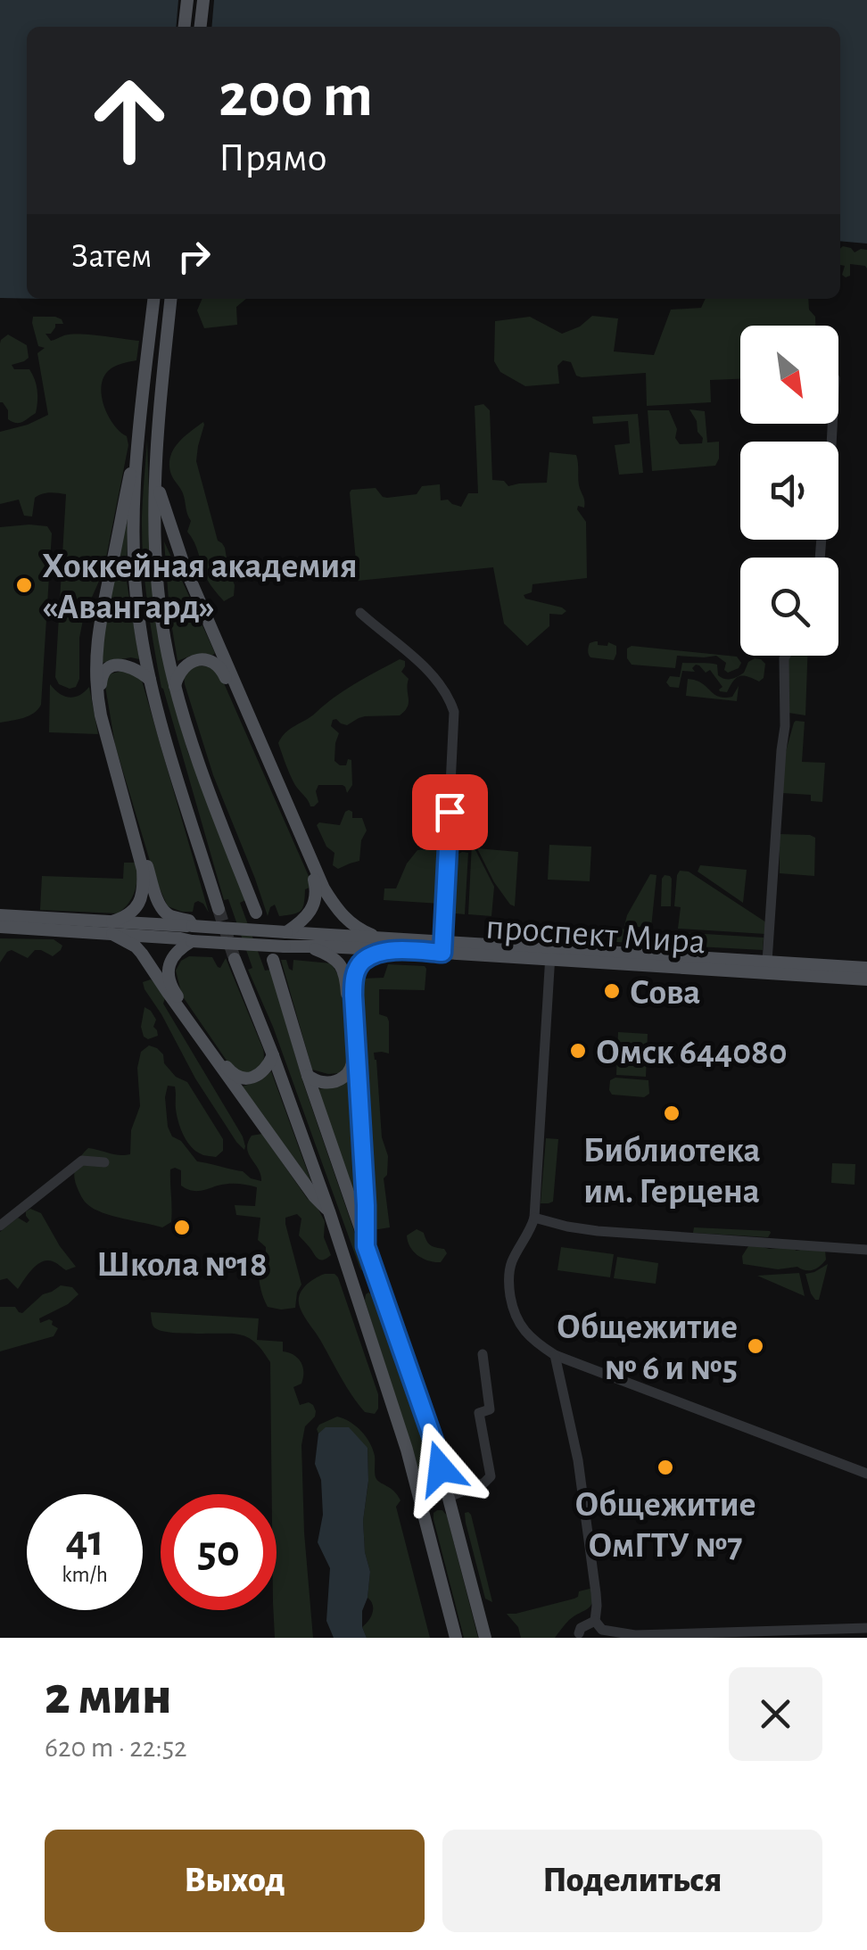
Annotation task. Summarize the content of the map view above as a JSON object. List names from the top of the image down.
{
  "streets": {
    "main road": ["проспект Мира"]
  },
  "places": [
    "Хоккейная академия «Авангард»",
    "Сова",
    "Омск 644080",
    "Библиотека им. Герцена",
    "Школа №18",
    "Общежитие № 6 и №5",
    "Общежитие ОмГТУ №7"
  ],
  "north": "bottom right",
  "page": {
    "turn": ["200 m", "Прямо"],
    "then": "Затем",
    "speed": "41 km/h",
    "limit": "50",
    "heading": ["2 мин", "620 m · 22:52"],
    "buttons": ["Выход", "Поделиться"]
  }
}
